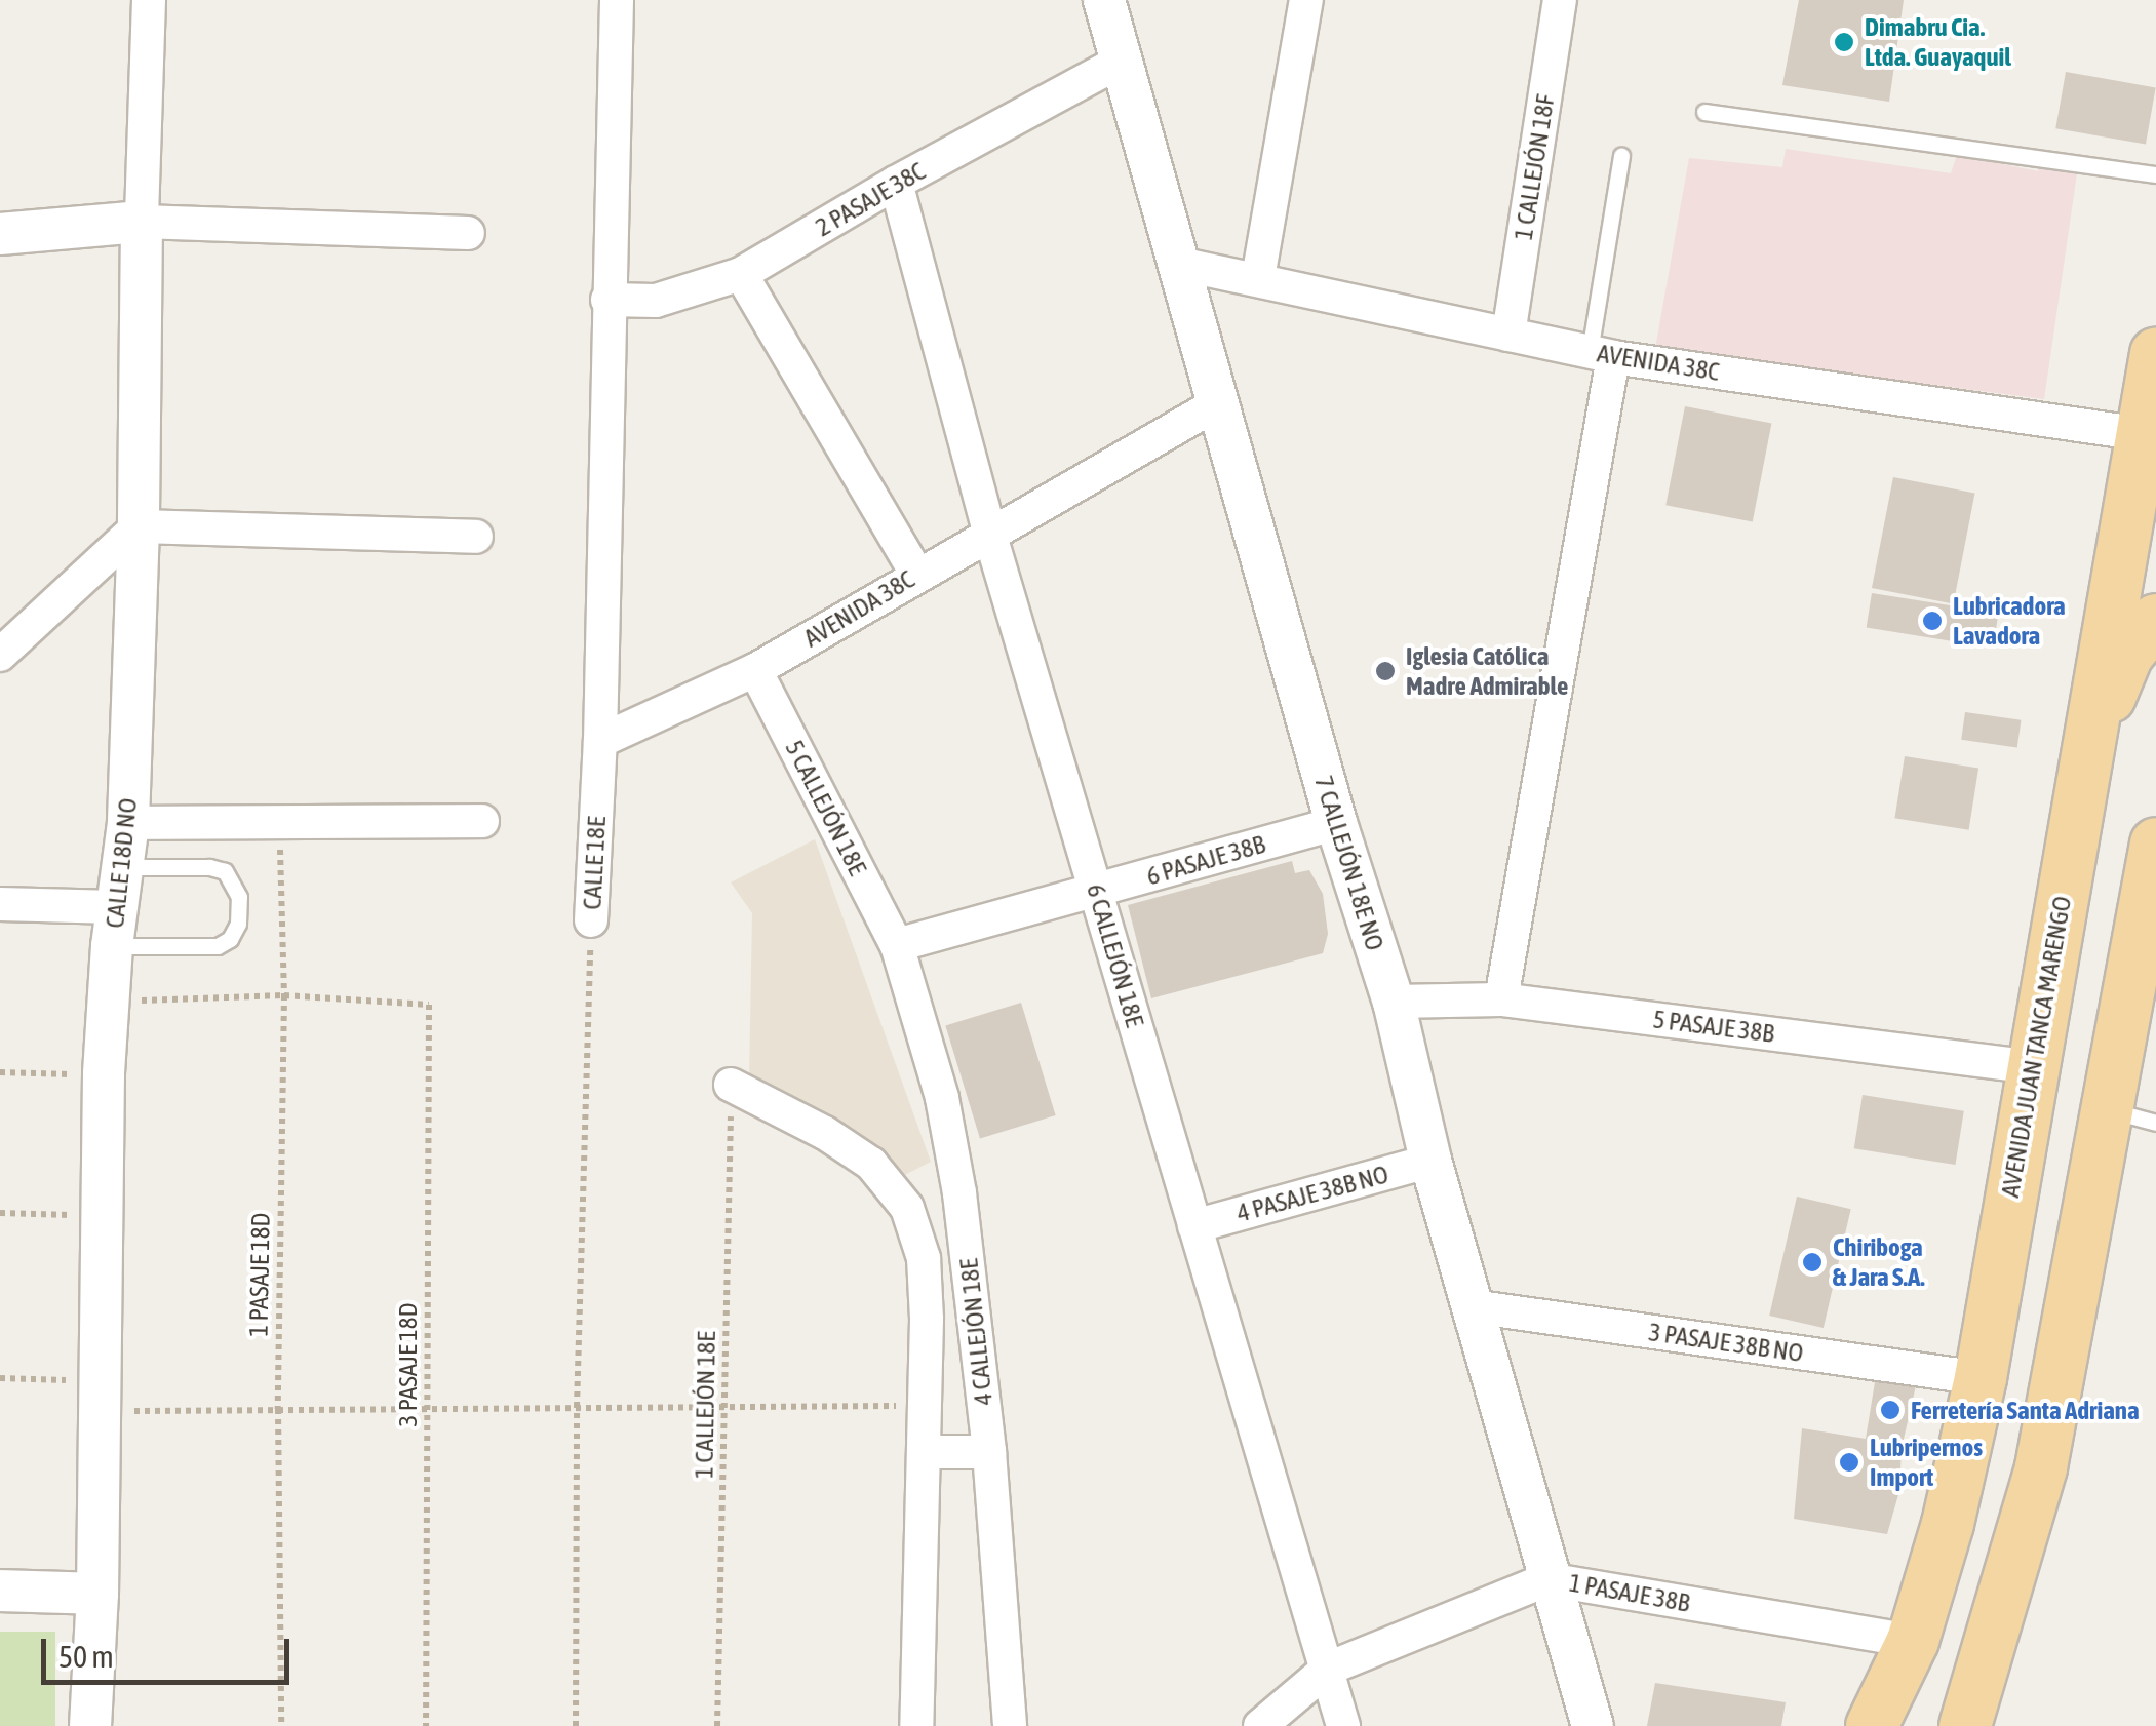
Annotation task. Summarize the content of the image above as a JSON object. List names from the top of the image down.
{
  "streets": {
    "main road": ["AVENIDA JUAN TANCA MARENGO"],
    "street": [
      "1 CALLEJÓN 18F",
      "2 PASAJE 38C",
      "AVENIDA 38C",
      "5 CALLEJÓN 18E",
      "6 PASAJE 38B",
      "CALLE 18D NO",
      "CALLE 18E",
      "7 CALLEJÓN 18E NO",
      "6 CALLEJÓN 18E",
      "5 PASAJE 38B",
      "4 PASAJE 38B NO",
      "4 CALLEJÓN 18E",
      "3 PASAJE 38B NO",
      "1 PASAJE 38B"
    ],
    "path": ["1 PASAJE 18D", "3 PASAJE 18D", "1 CALLEJÓN 18E"]
  },
  "crossings": [
    ["1 CALLEJÓN 18F", "AVENIDA 38C"],
    ["2 PASAJE 38C", "CALLE 18E"],
    ["2 PASAJE 38C", "7 CALLEJÓN 18E NO"],
    ["2 PASAJE 38C", "6 CALLEJÓN 18E"],
    ["AVENIDA 38C", "5 CALLEJÓN 18E"],
    ["AVENIDA 38C", "CALLE 18E"],
    ["AVENIDA 38C", "7 CALLEJÓN 18E NO"],
    ["AVENIDA 38C", "6 CALLEJÓN 18E"],
    ["AVENIDA 38C", "AVENIDA JUAN TANCA MARENGO"],
    ["5 CALLEJÓN 18E", "6 PASAJE 38B"],
    ["5 CALLEJÓN 18E", "4 CALLEJÓN 18E"],
    ["6 PASAJE 38B", "7 CALLEJÓN 18E NO"],
    ["6 PASAJE 38B", "6 CALLEJÓN 18E"],
    ["6 PASAJE 38B", "4 CALLEJÓN 18E"],
    ["7 CALLEJÓN 18E NO", "5 PASAJE 38B"],
    ["7 CALLEJÓN 18E NO", "4 PASAJE 38B NO"],
    ["7 CALLEJÓN 18E NO", "3 PASAJE 38B NO"],
    ["7 CALLEJÓN 18E NO", "1 PASAJE 38B"],
    ["6 CALLEJÓN 18E", "4 PASAJE 38B NO"],
    ["6 CALLEJÓN 18E", "1 PASAJE 38B"],
    ["5 PASAJE 38B", "AVENIDA JUAN TANCA MARENGO"],
    ["AVENIDA JUAN TANCA MARENGO", "3 PASAJE 38B NO"],
    ["AVENIDA JUAN TANCA MARENGO", "1 PASAJE 38B"],
    ["1 PASAJE 18D", "3 PASAJE 18D"]
  ],
  "places": [
    "Dimabru Cia. Ltda. Guayaquil",
    "Lubricadora Lavadora",
    "Iglesia Católica Madre Admirable",
    "Chiriboga & Jara S.A.",
    "Ferretería Santa Adriana",
    "Lubripernos Import"
  ],
  "scale_bar": "50 m"
}
